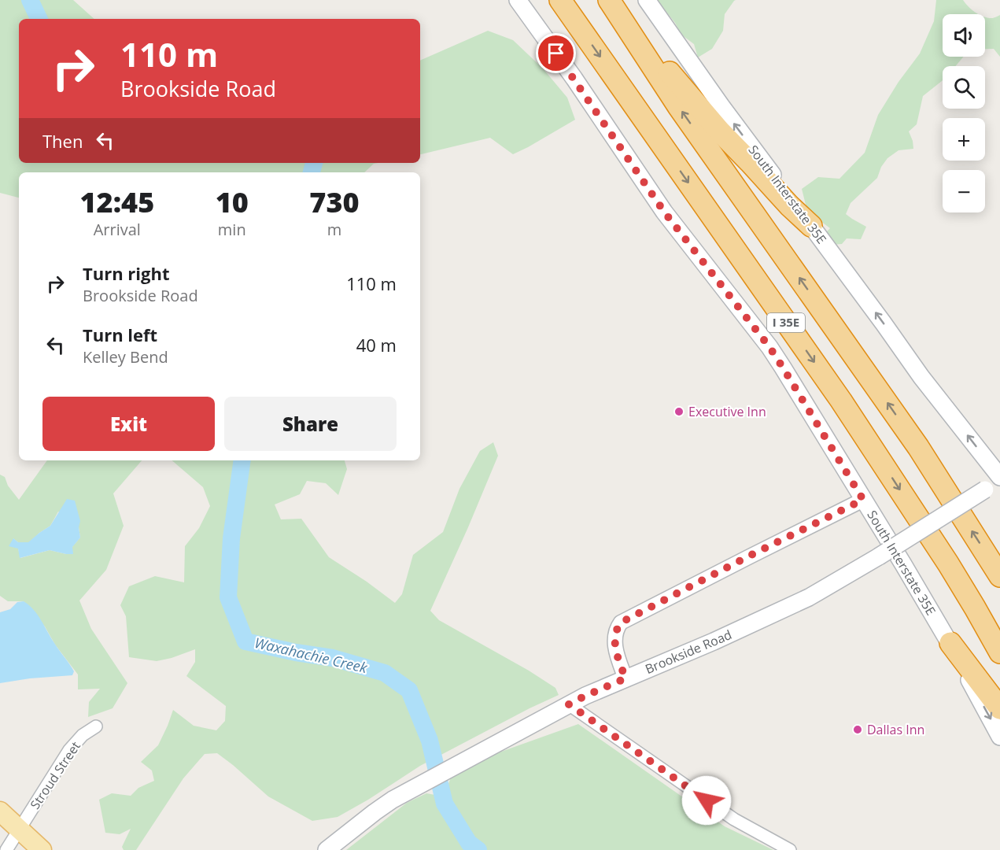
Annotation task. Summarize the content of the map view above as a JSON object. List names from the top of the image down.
{
  "streets": {
    "highway": ["I 35E"],
    "main road": ["South Interstate 35E", "Brookside Road"],
    "street": ["Stroud Street"]
  },
  "crossings": [
    ["South Interstate 35E", "Brookside Road"]
  ],
  "water": ["Waxahachie Creek"],
  "places": ["Executive Inn", "Dallas Inn"],
  "page": {
    "map_buttons": ["+", "−"],
    "turn": ["110 m", "Brookside Road"],
    "then": "Then",
    "eta": [
      "12:45",
      "Arrival",
      "10",
      "min",
      "730",
      "m"
    ],
    "list": [
      {
        "name": "Turn right",
        "note": "Brookside Road",
        "value": "110 m"
      },
      {
        "name": "Turn left",
        "note": "Kelley Bend",
        "value": "40 m"
      }
    ],
    "buttons": ["Exit", "Share"]
  }
}
